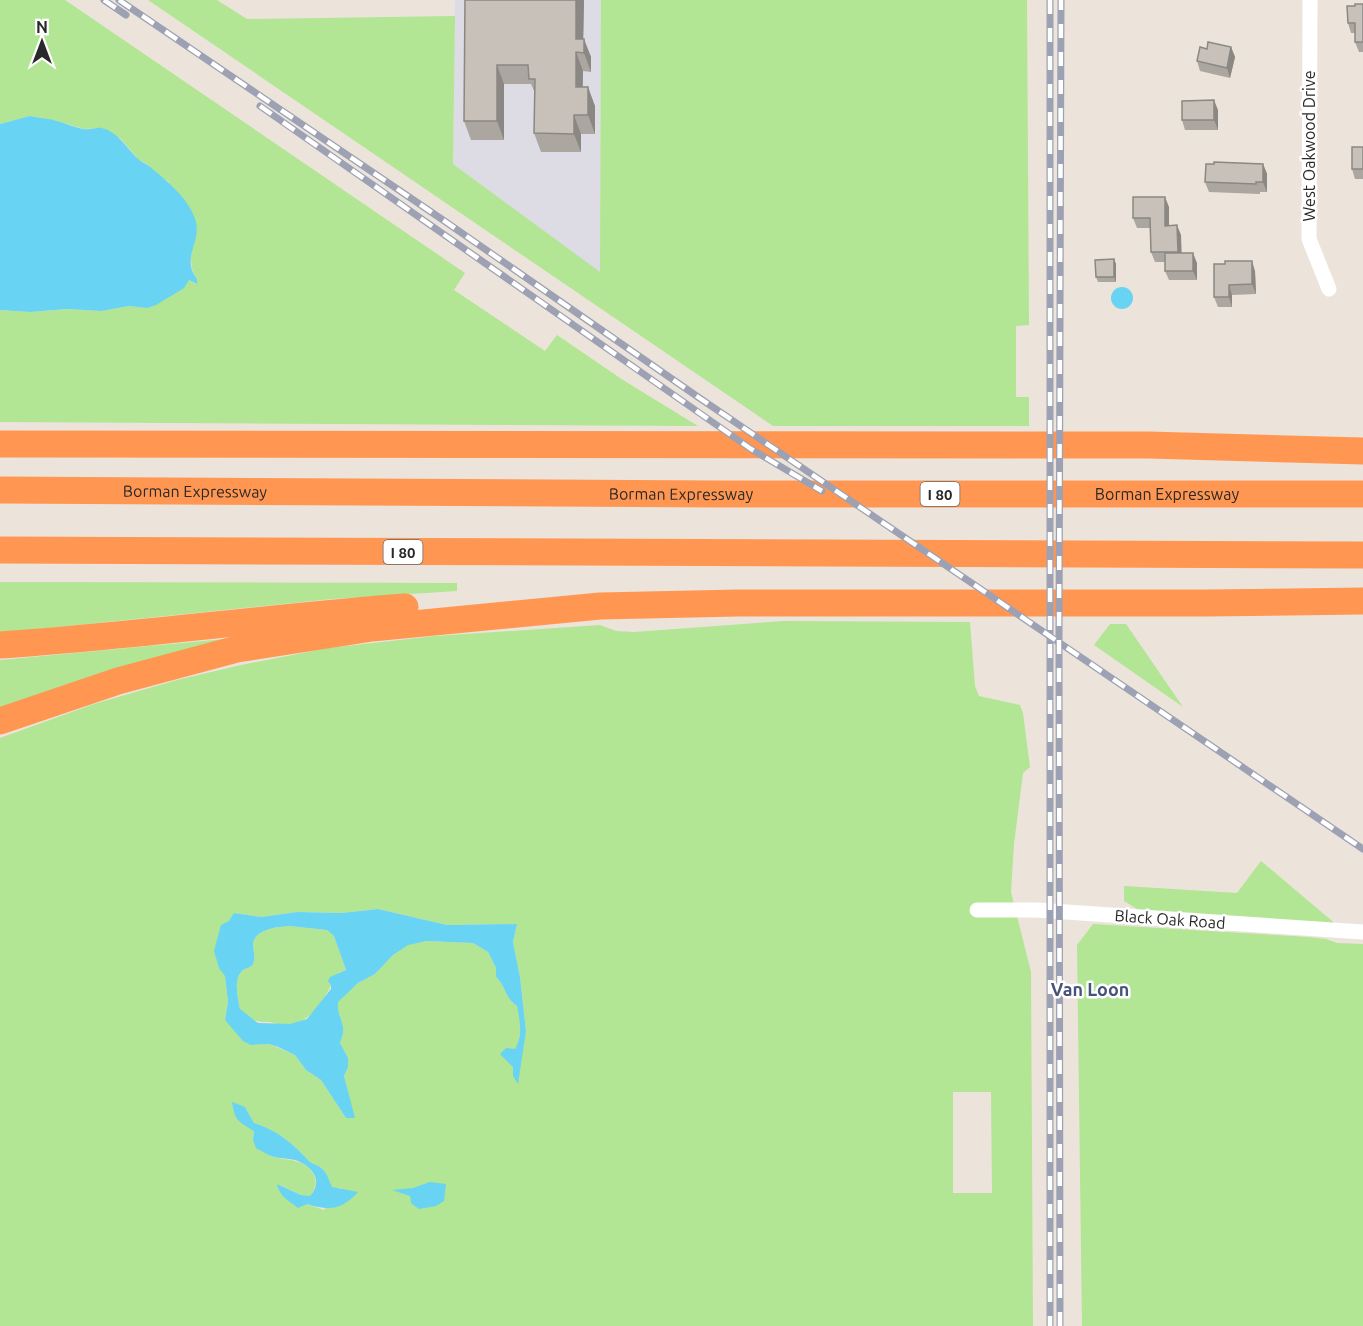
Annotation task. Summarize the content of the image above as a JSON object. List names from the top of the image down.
{
  "streets": {
    "highway": ["Borman Expressway", "I 80"],
    "street": ["West Oakwood Drive", "Black Oak Road"]
  },
  "districts": ["Van Loon"],
  "north": "top"
}
